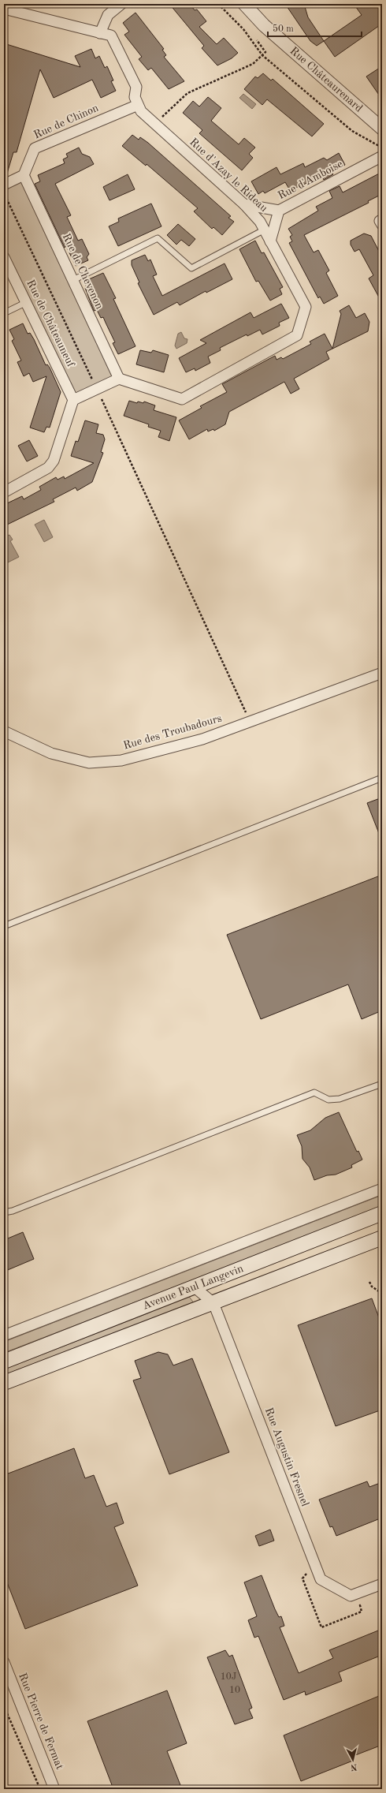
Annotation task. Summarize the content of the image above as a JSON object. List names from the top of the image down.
{
  "streets": {
    "main road": ["Avenue Paul Langevin"],
    "street": [
      "Rue Châteaurenard",
      "Rue de Chinon",
      "Rue d'Azay le Rideau",
      "Rue d'Amboise",
      "Rue de Chevenon",
      "Rue de Châteauneuf",
      "Rue des Troubadours",
      "Rue Augustin Fresnel",
      "Rue Pierre de Fermat"
    ]
  },
  "crossings": [
    ["Rue de Chinon", "Rue d'Azay le Rideau"],
    ["Rue de Chinon", "Rue de Chevenon"],
    ["Rue d'Azay le Rideau", "Rue d'Amboise"],
    ["Rue d'Azay le Rideau", "Rue de Chevenon"],
    ["Avenue Paul Langevin", "Rue Augustin Fresnel"]
  ],
  "house_numbers": ["10J", "10"],
  "scale_bar": "50 m",
  "north": "bottom"
}
